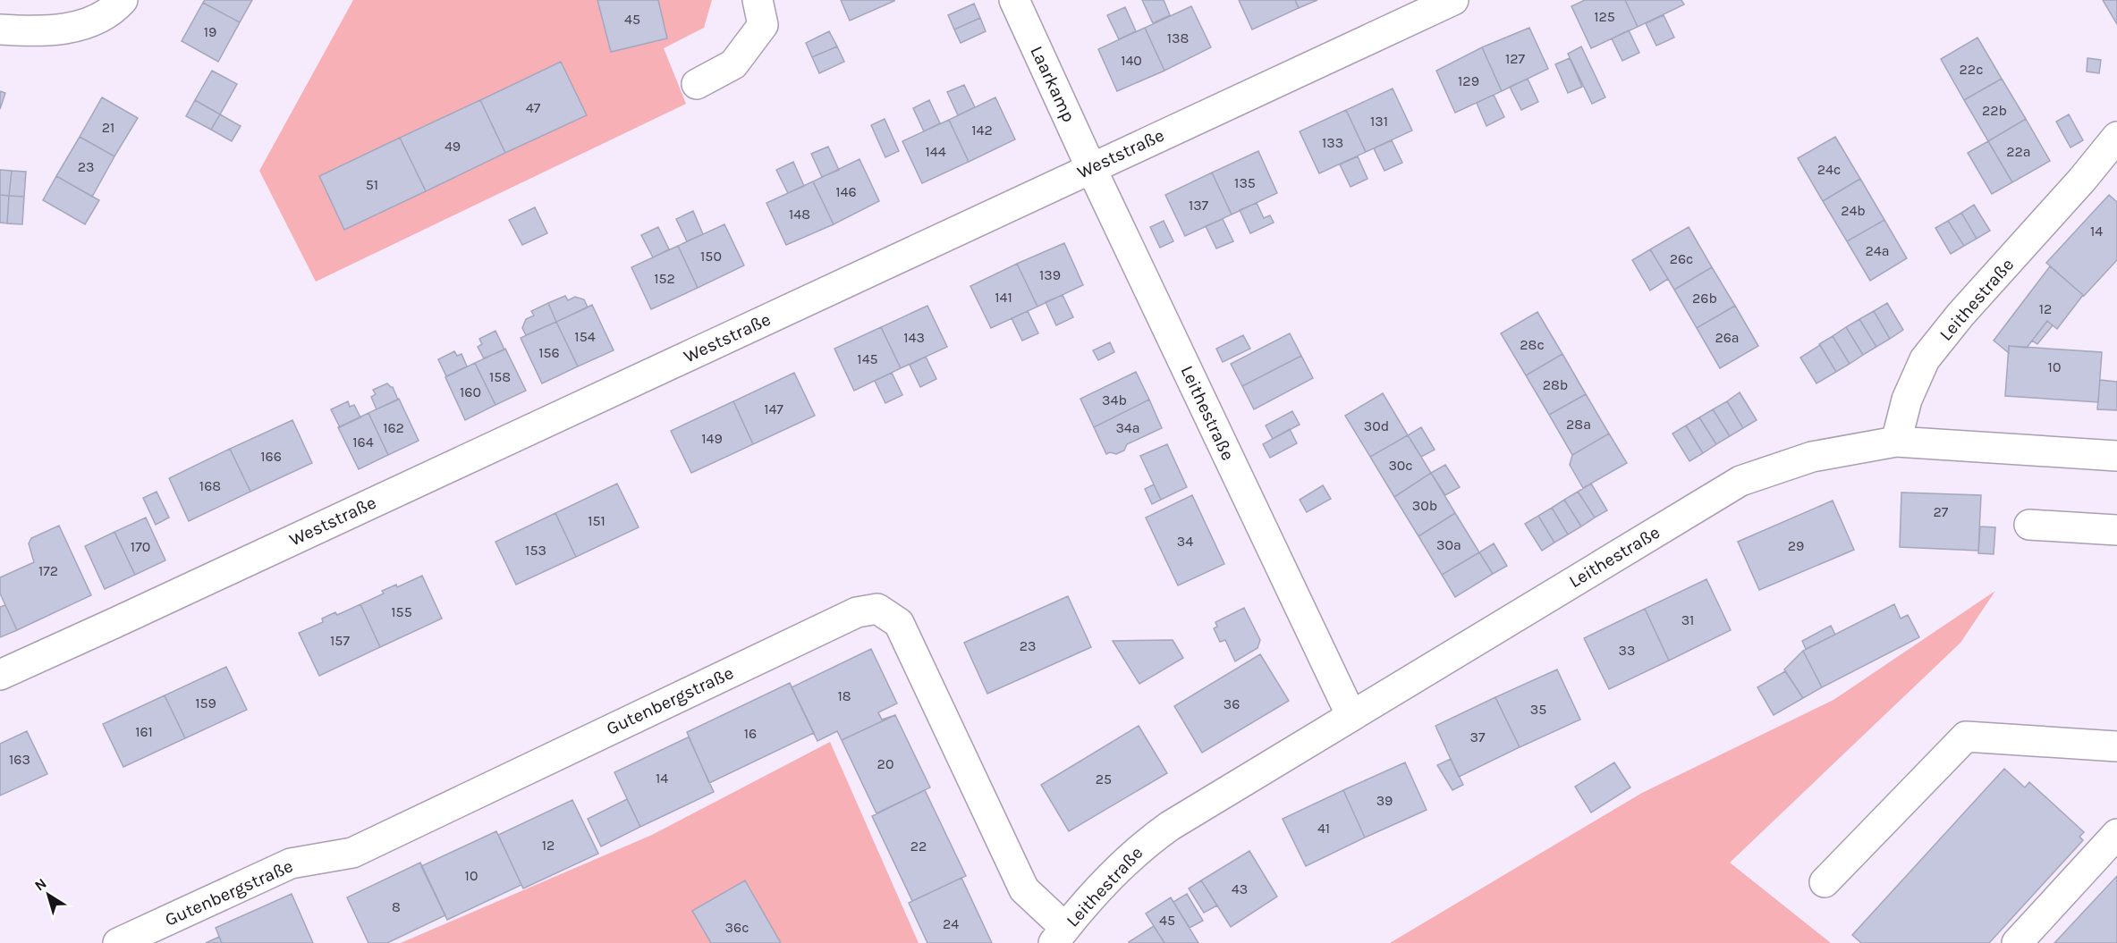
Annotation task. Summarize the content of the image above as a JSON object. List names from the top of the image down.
{
  "streets": {
    "street": [
      "Laarkamp",
      "Weststraße",
      "Leithestraße",
      "Gutenbergstraße"
    ]
  },
  "crossings": [
    ["Laarkamp", "Weststraße"],
    ["Laarkamp", "Leithestraße"],
    ["Weststraße", "Leithestraße"],
    ["Leithestraße", "Gutenbergstraße"]
  ],
  "house_numbers": [
    "125",
    "45",
    "19",
    "138",
    "127",
    "140",
    "22c",
    "129",
    "47",
    "22b",
    "131",
    "21",
    "142",
    "133",
    "49",
    "144",
    "22a",
    "23",
    "24c",
    "135",
    "51",
    "146",
    "137",
    "24b",
    "148",
    "14",
    "24a",
    "150",
    "26c",
    "139",
    "152",
    "141",
    "26b",
    "12",
    "154",
    "143",
    "26a",
    "28c",
    "156",
    "145",
    "10",
    "158",
    "28b",
    "160",
    "34b",
    "147",
    "28a",
    "30d",
    "162",
    "34a",
    "149",
    "164",
    "166",
    "30c",
    "168",
    "30b",
    "27",
    "151",
    "34",
    "30a",
    "29",
    "170",
    "153",
    "172",
    "155",
    "31",
    "157",
    "23",
    "33",
    "18",
    "159",
    "36",
    "35",
    "161",
    "16",
    "37",
    "163",
    "20",
    "14",
    "25",
    "39",
    "41",
    "12",
    "22",
    "10",
    "43",
    "8",
    "45",
    "24",
    "36c"
  ],
  "north": "top left"
}
